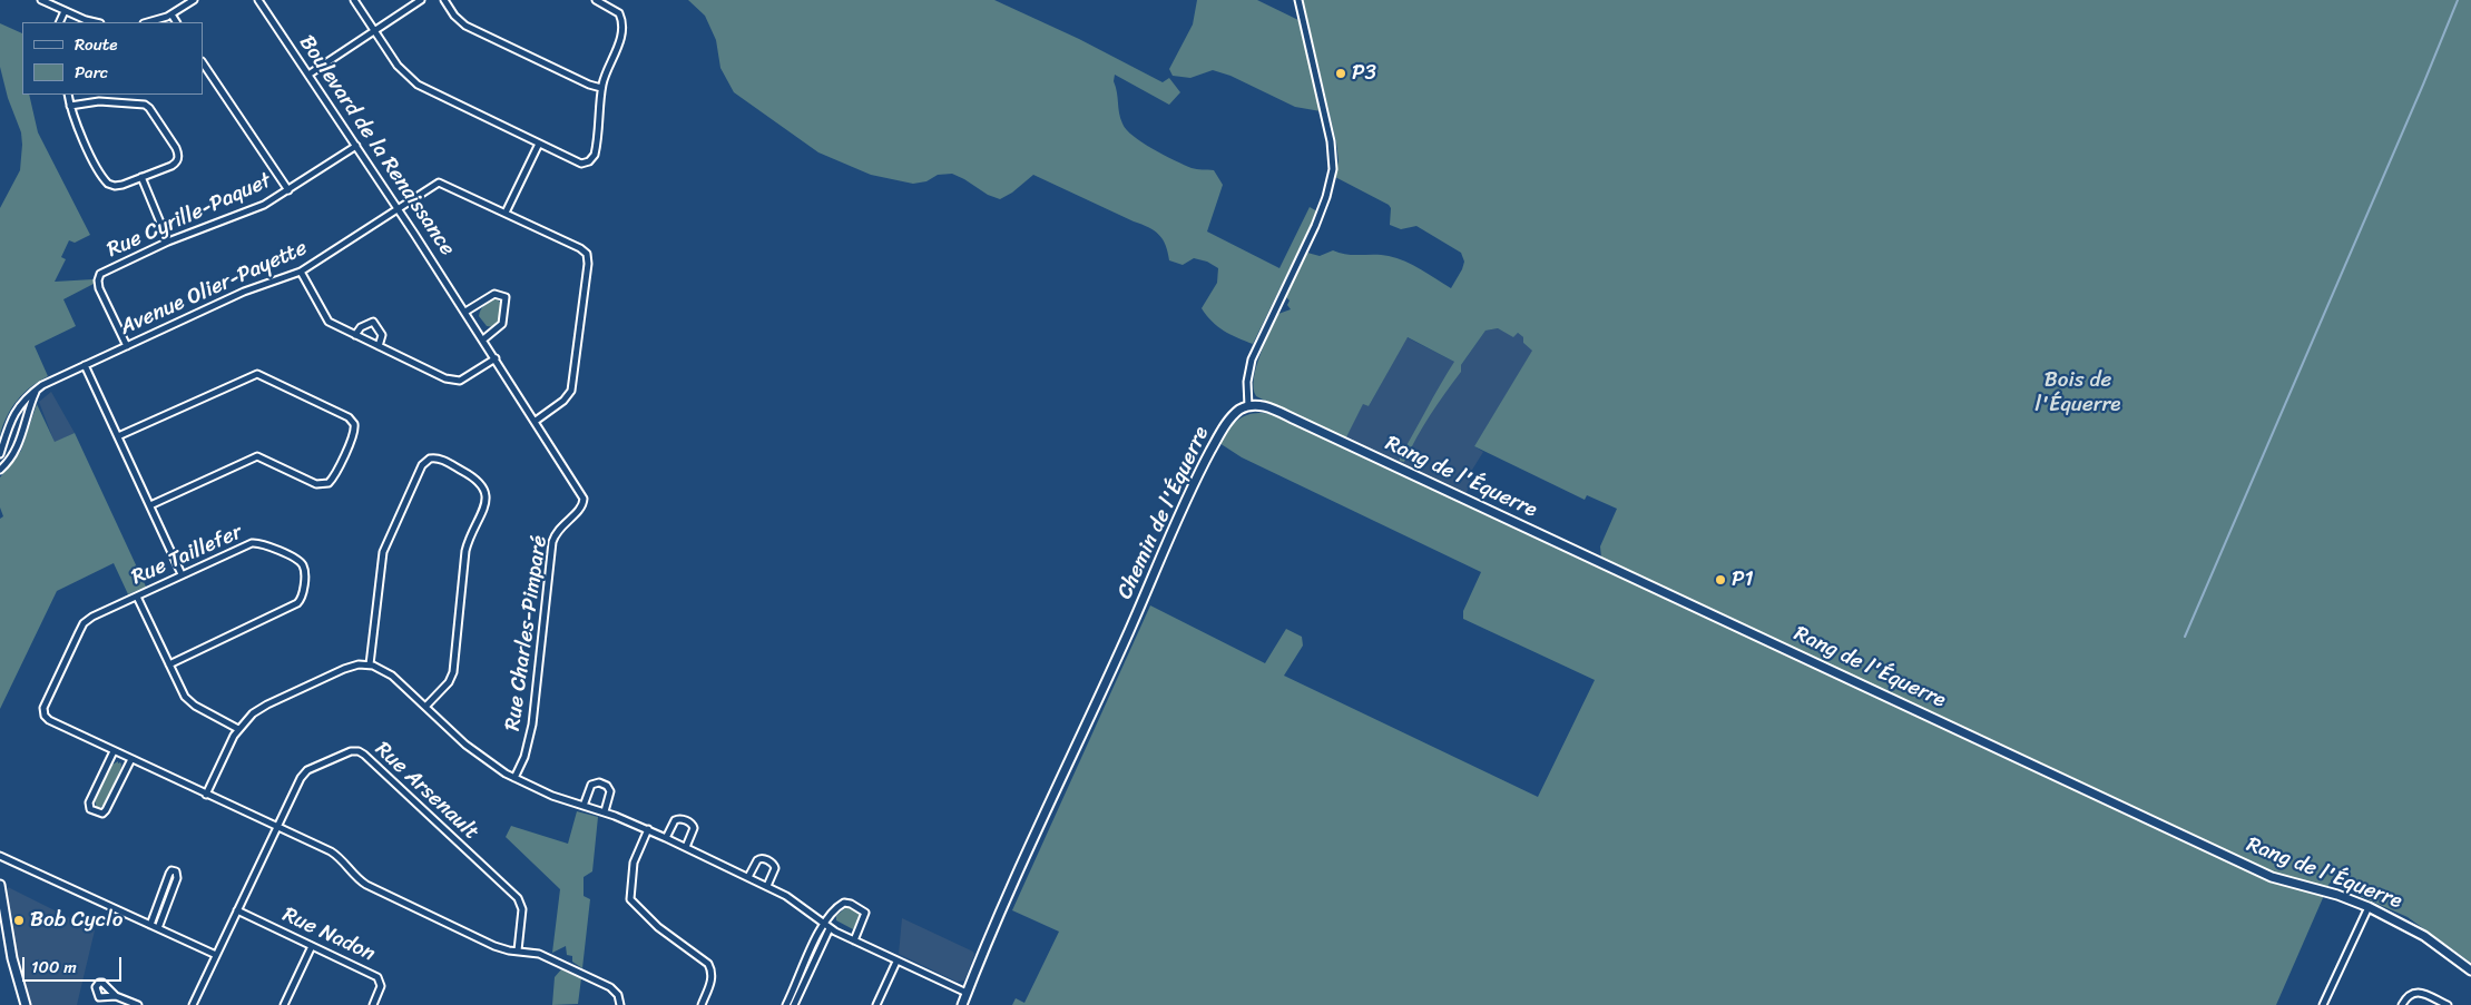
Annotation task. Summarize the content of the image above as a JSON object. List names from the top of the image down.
{
  "streets": {
    "street": [
      "Boulevard de la Renaissance",
      "Rue Cyrille-Paquet",
      "Avenue Olier-Payette",
      "Rang de l'Équerre",
      "Chemin de l'Équerre",
      "Rue Taillefer",
      "Rue Charles-Pimparé",
      "Rue Arsenault",
      "Rue Nadon"
    ]
  },
  "crossings": [
    ["Boulevard de la Renaissance", "Rue Cyrille-Paquet"],
    ["Boulevard de la Renaissance", "Avenue Olier-Payette"],
    ["Boulevard de la Renaissance", "Rue Charles-Pimparé"],
    ["Rue Cyrille-Paquet", "Avenue Olier-Payette"],
    ["Rang de l'Équerre", "Chemin de l'Équerre"],
    ["Rue Taillefer", "Rue Arsenault"],
    ["Rue Arsenault", "Rue Nadon"]
  ],
  "parks": ["Bois de l'Équerre"],
  "places": ["P3", "P1", "Bob Cyclo"],
  "legend": ["Route", "Parc"],
  "scale_bar": "100 m"
}
